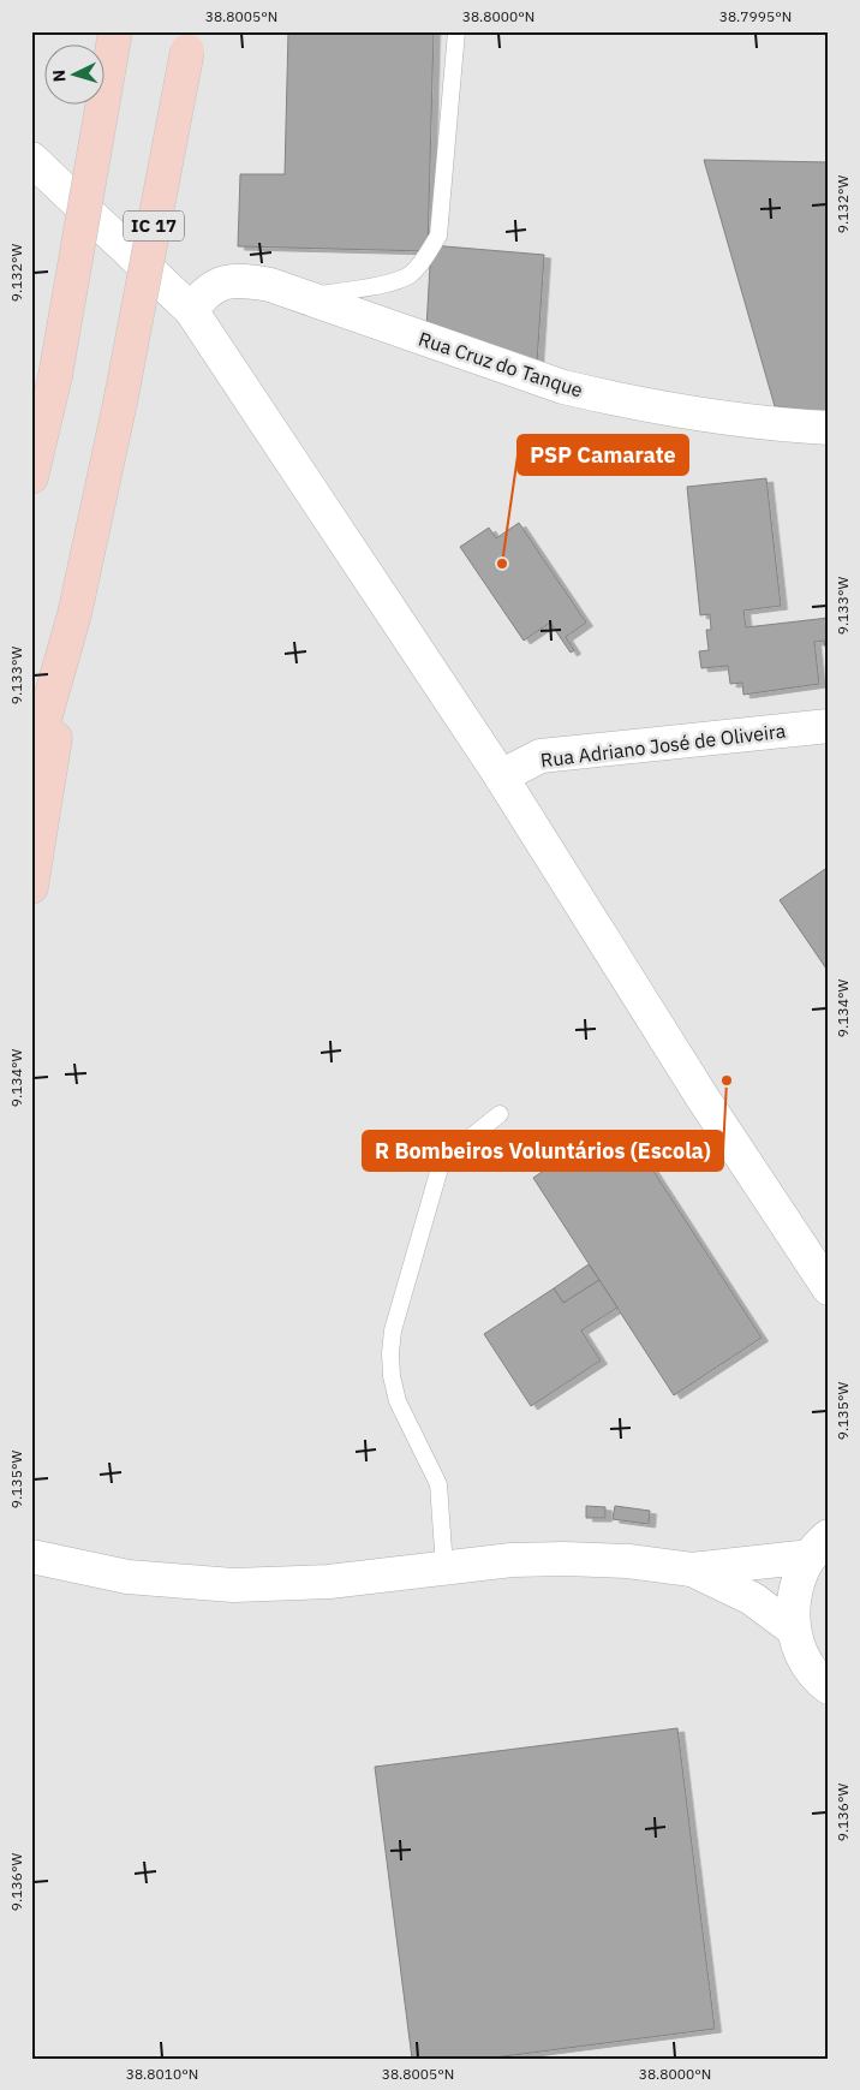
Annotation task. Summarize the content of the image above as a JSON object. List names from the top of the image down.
{
  "streets": {
    "highway": ["IC 17"],
    "street": ["Rua Cruz do Tanque", "Rua Adriano José de Oliveira"]
  },
  "places": ["PSP Camarate", "R Bombeiros Voluntários (Escola)"],
  "north": "left",
  "coordinates": [
    "38.8005°N",
    "38.8000°N",
    "38.7995°N",
    "9.132°W",
    "9.133°W",
    "9.134°W",
    "9.135°W",
    "9.136°W",
    "38.8010°N"
  ]
}
